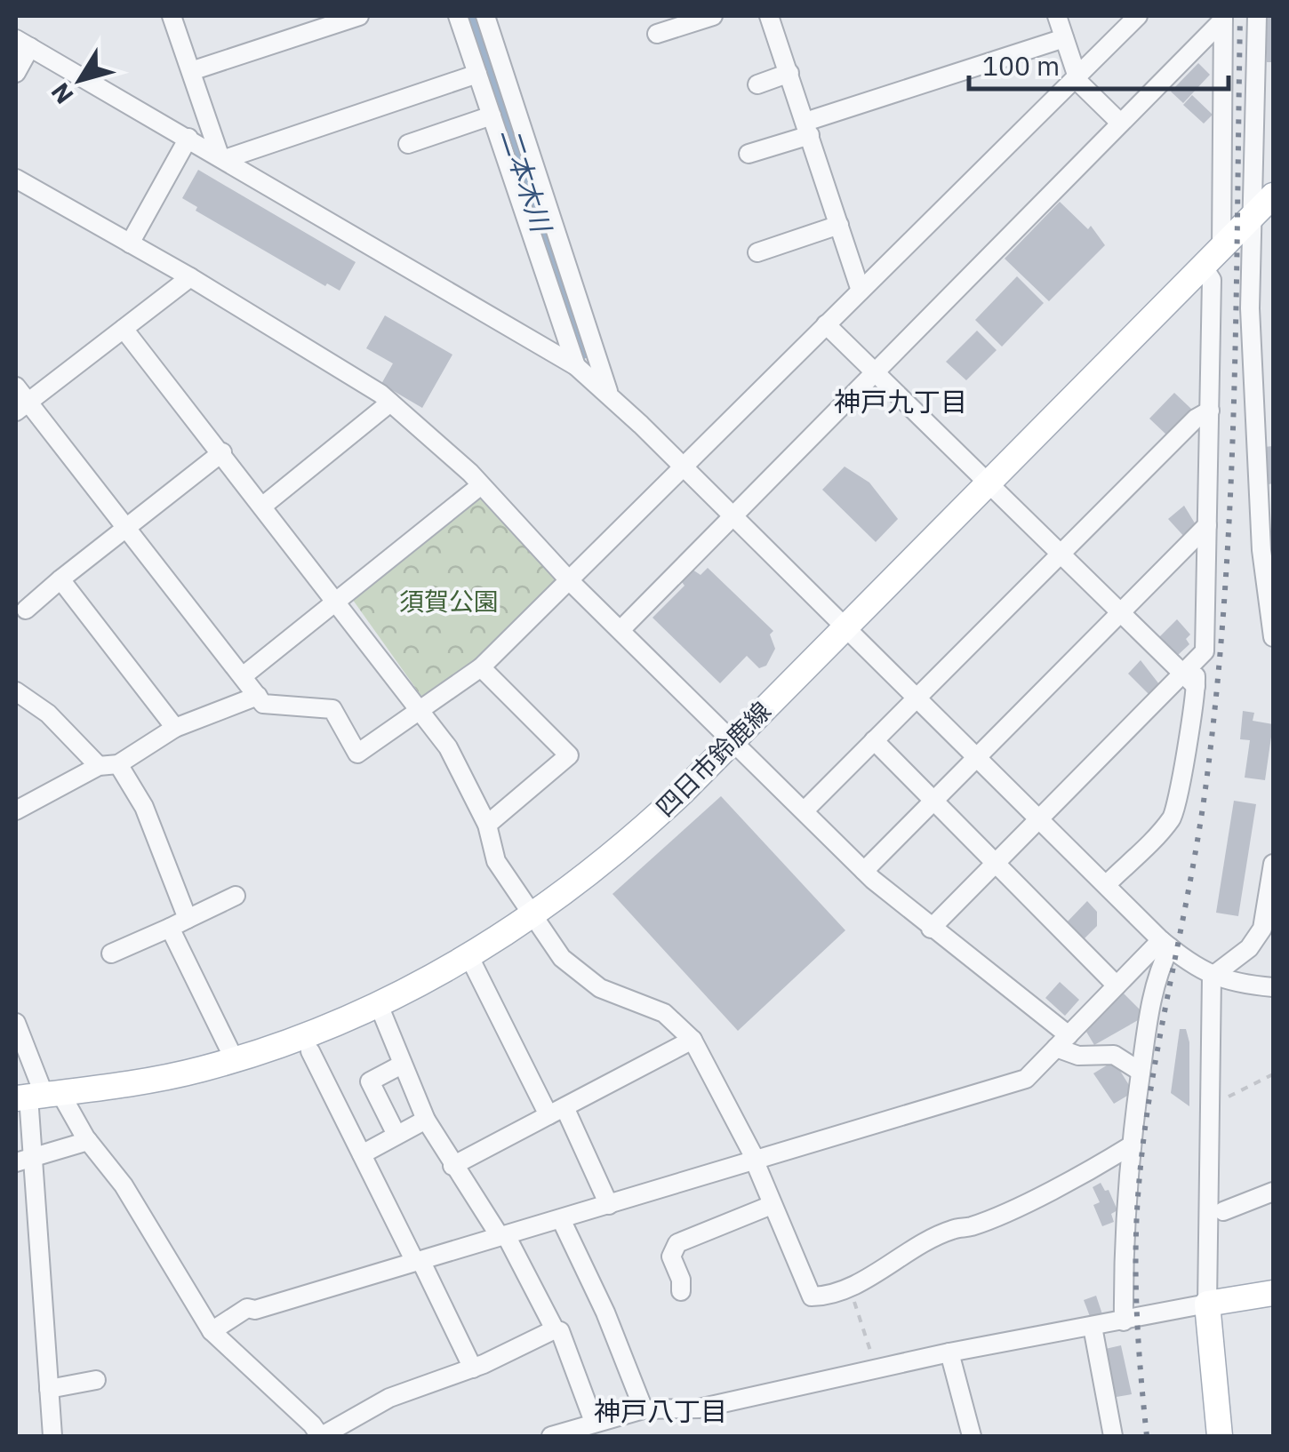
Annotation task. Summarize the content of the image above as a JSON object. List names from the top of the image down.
{
  "streets": {
    "main road": ["四日市鈴鹿線"]
  },
  "districts": ["神戸九丁目", "神戸八丁目"],
  "water": ["二本木川"],
  "parks": ["須賀公園"],
  "scale_bar": "100 m",
  "north": "bottom left"
}
